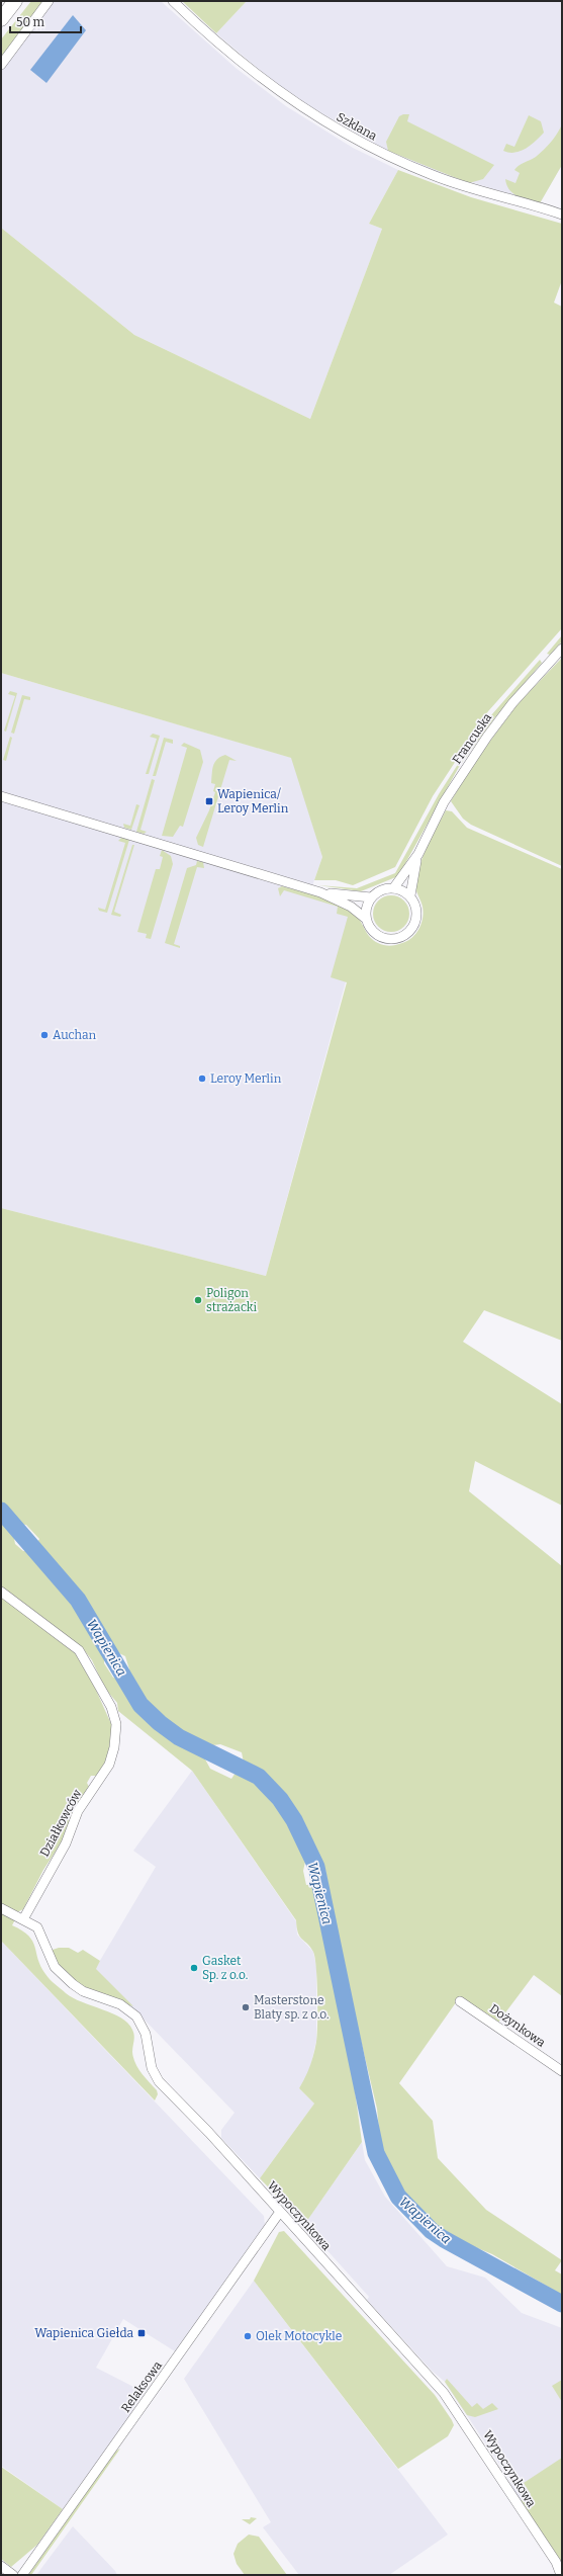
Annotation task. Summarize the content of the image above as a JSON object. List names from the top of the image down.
{
  "streets": {
    "street": [
      "Szklana",
      "Francuska",
      "Działkowców",
      "Dożynkowa",
      "Wypoczynkowa",
      "Relaksowa"
    ]
  },
  "crossings": [
    ["Działkowców", "Wypoczynkowa"],
    ["Wypoczynkowa", "Relaksowa"]
  ],
  "water": ["Wapienica"],
  "places": {
    "transit": ["Wapienica/ Leroy Merlin", "Wapienica Giełda"],
    "other": [
      "Auchan",
      "Leroy Merlin",
      "Poligon strażacki",
      "Gasket Sp. z o.o.",
      "Masterstone Blaty sp. z o.o.",
      "Olek Motocykle"
    ]
  },
  "scale_bar": "50 m"
}
